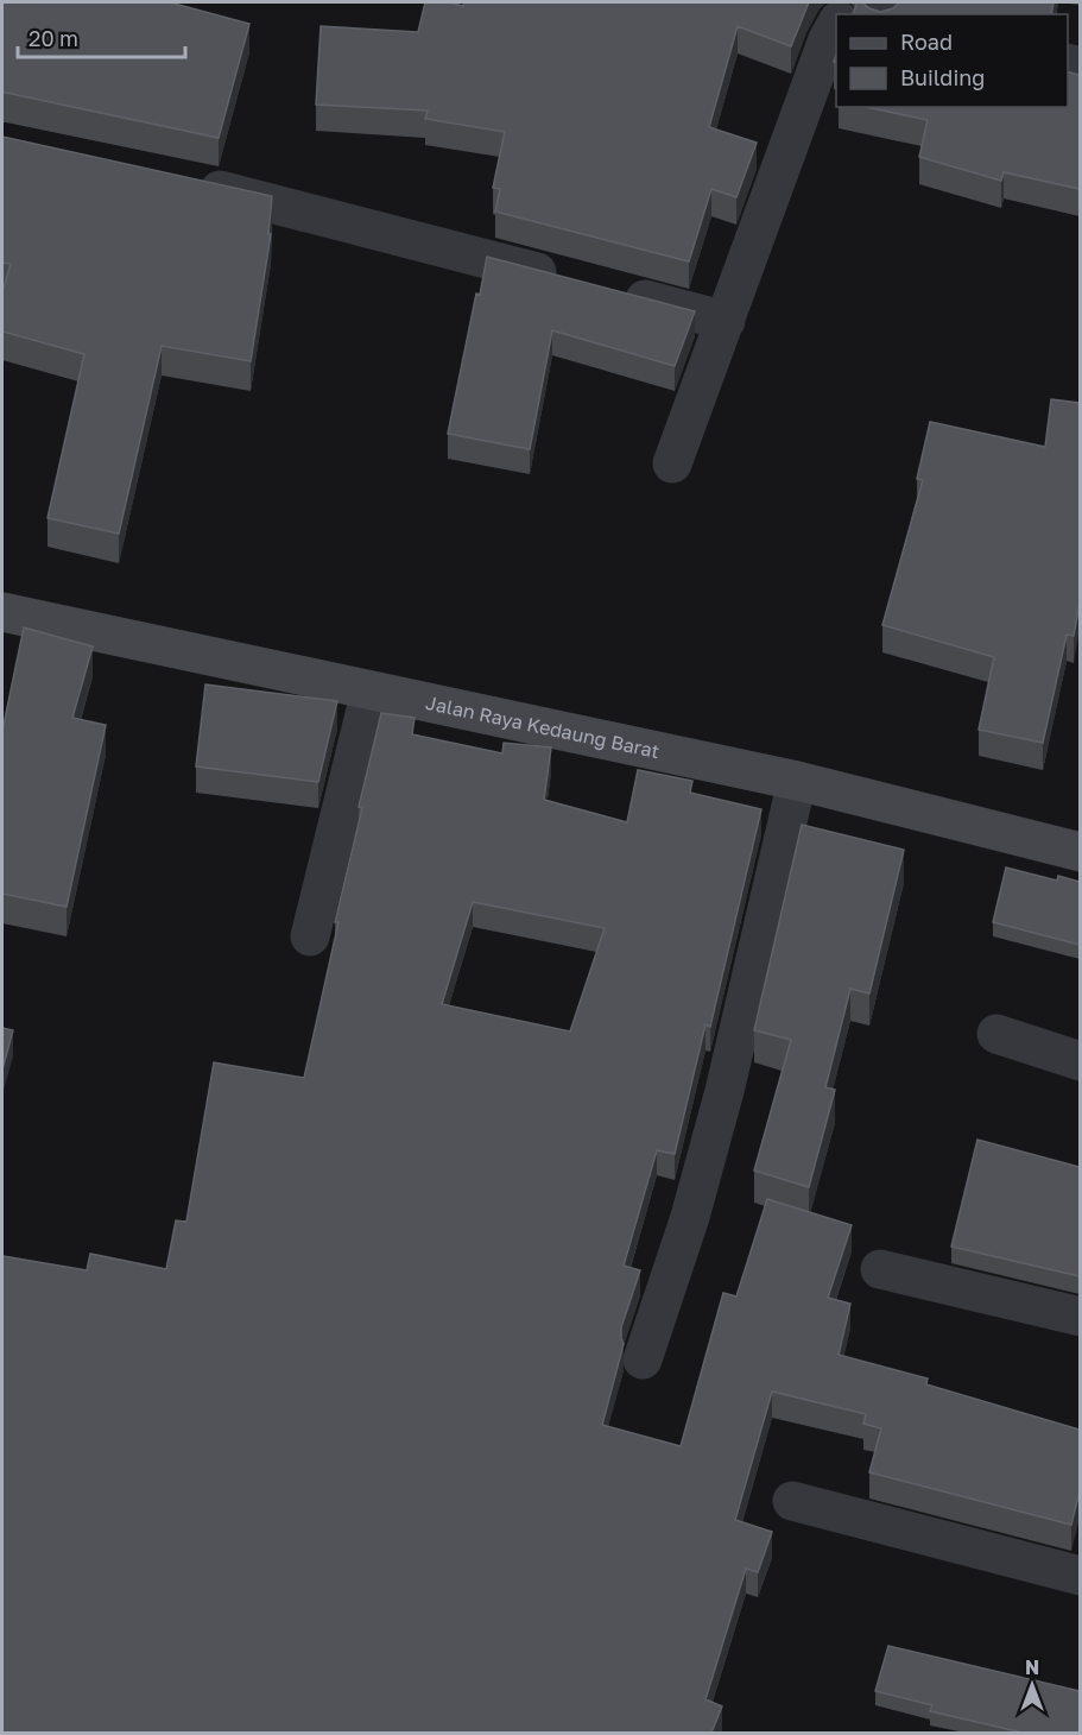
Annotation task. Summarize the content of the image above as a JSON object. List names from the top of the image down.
{
  "streets": {
    "street": ["Jalan Raya Kedaung Barat"]
  },
  "legend": ["Road", "Building"],
  "scale_bar": "20 m",
  "north": "top"
}
